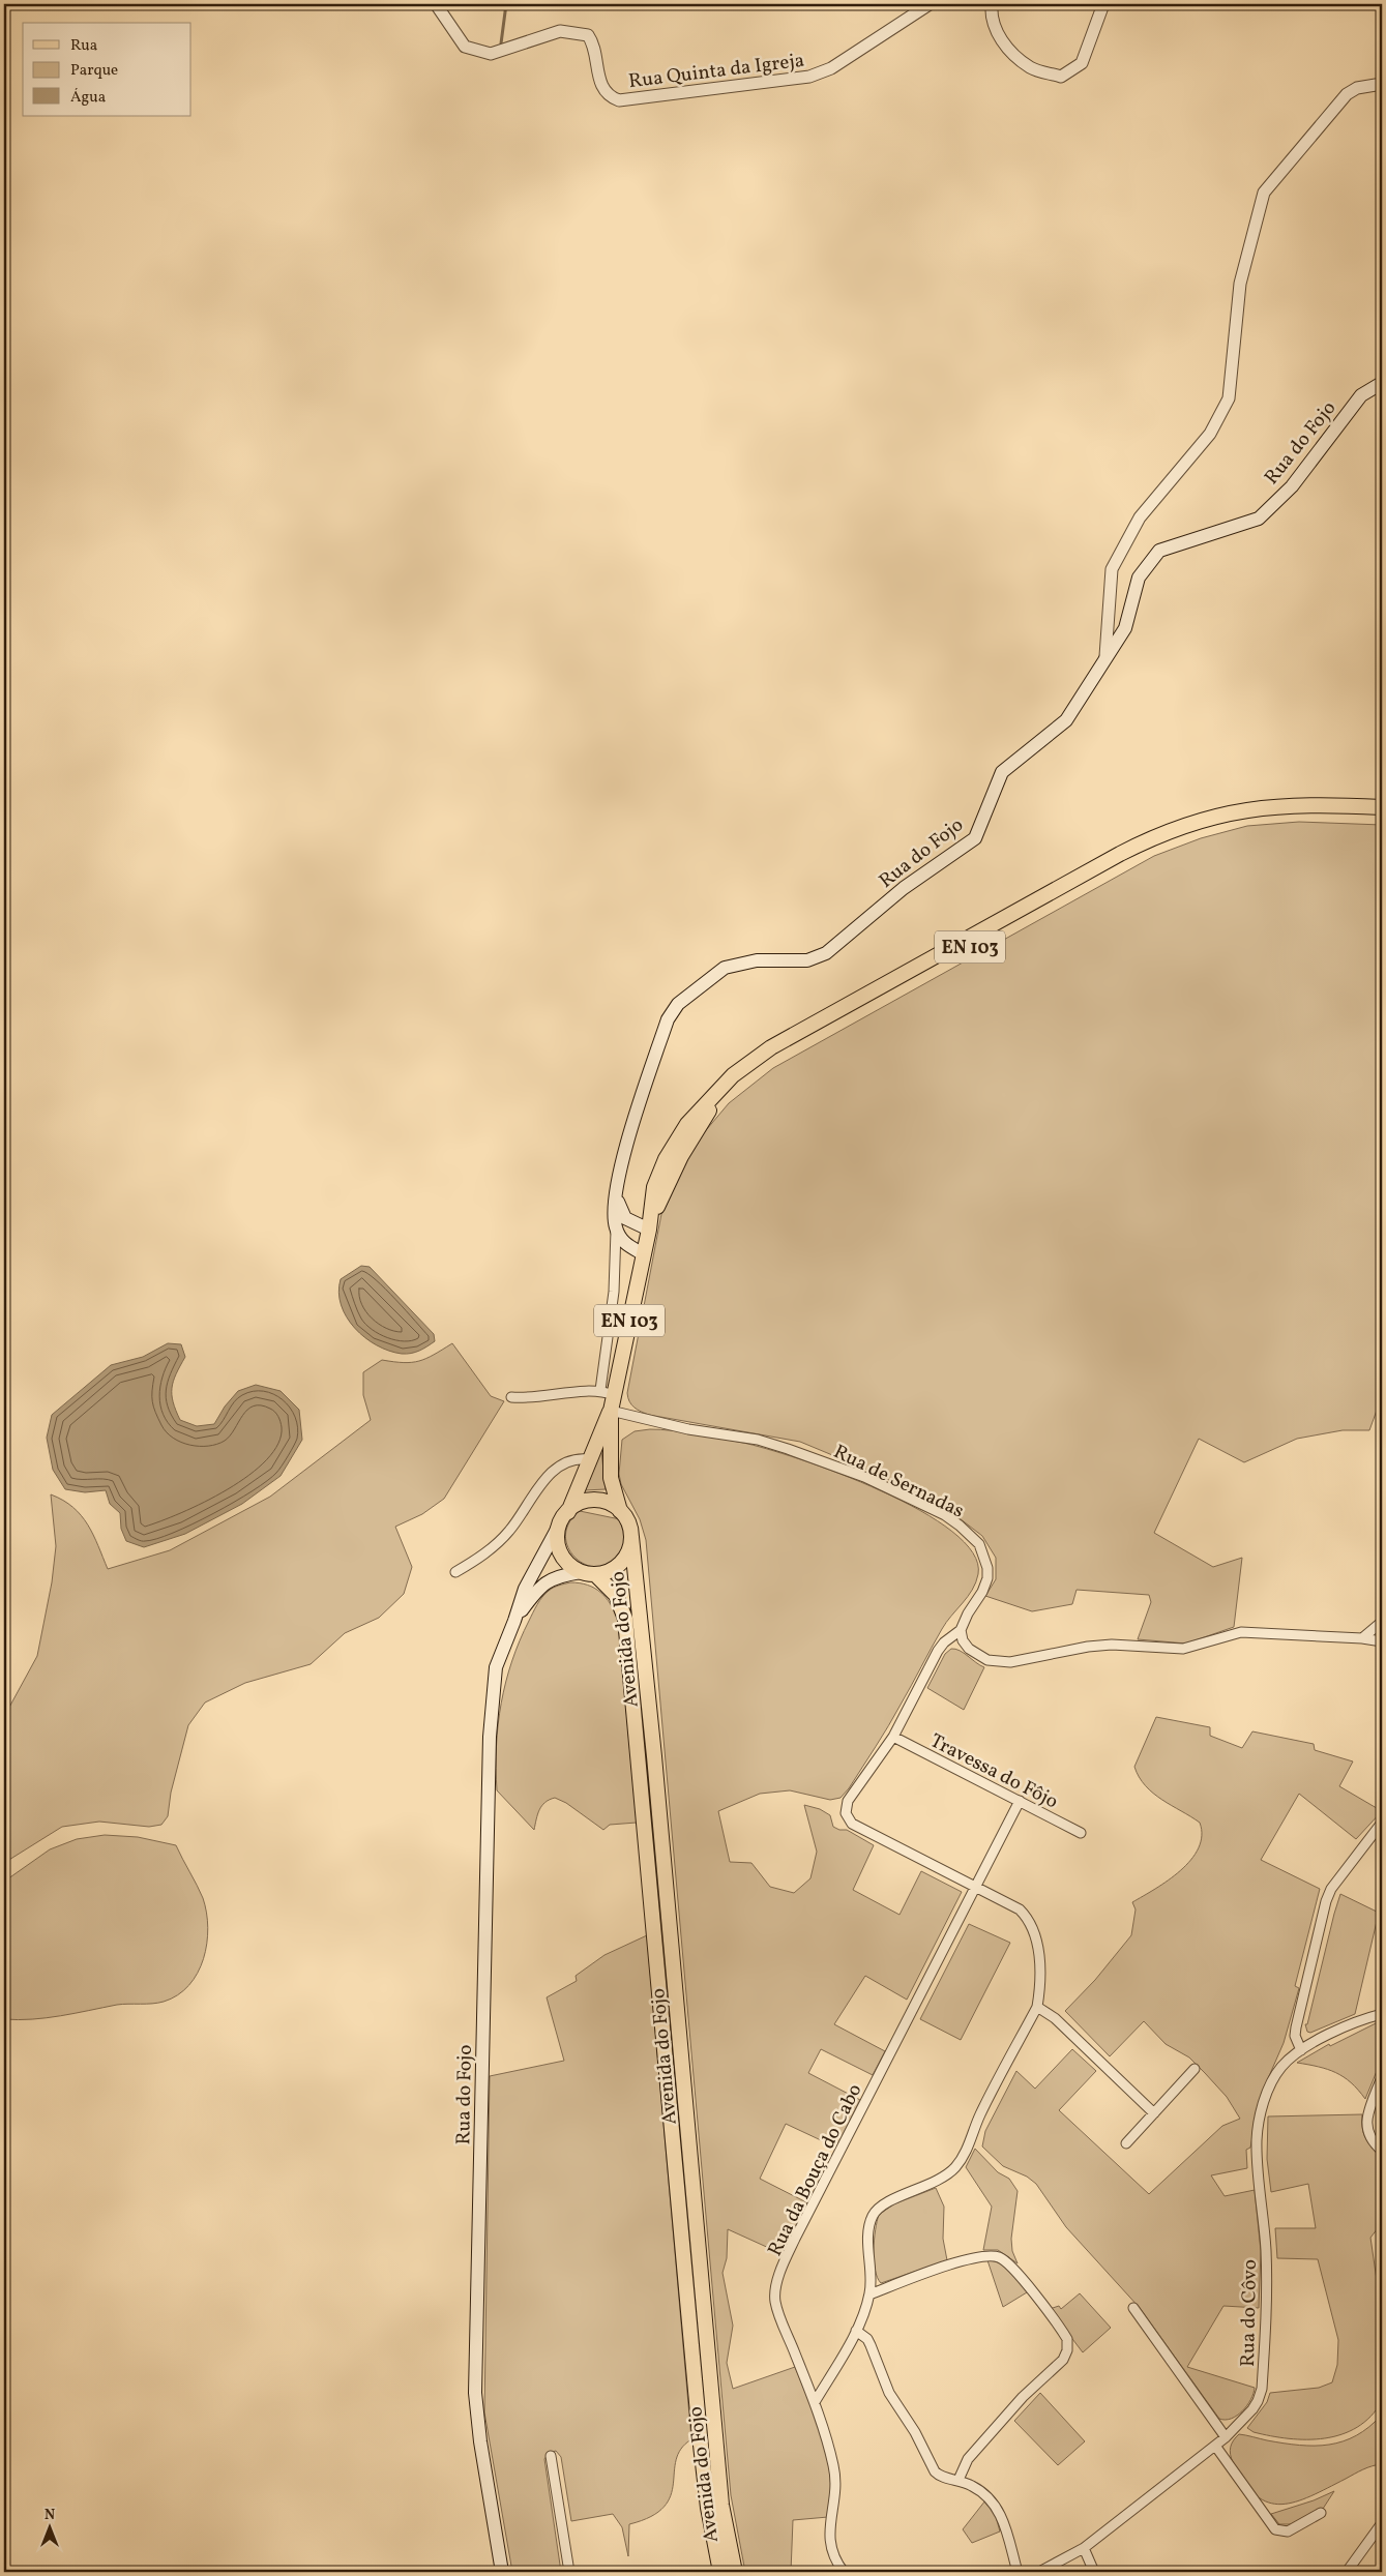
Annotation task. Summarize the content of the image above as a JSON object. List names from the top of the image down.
{
  "streets": {
    "main road": ["Rua do Fojo", "EN 103", "Avenida do Fojo"],
    "street": [
      "Rua Quinta da Igreja",
      "Rua de Sernadas",
      "Travessa do Fôjo",
      "Rua da Bouça do Cabo",
      "Rua do Côvo"
    ]
  },
  "crossings": [
    ["Rua do Fojo", "EN 103"],
    ["Rua do Fojo", "Avenida do Fojo"],
    ["EN 103", "Rua de Sernadas"],
    ["EN 103", "Avenida do Fojo"],
    ["Travessa do Fôjo", "Rua da Bouça do Cabo"]
  ],
  "legend": ["Rua", "Parque", "Água"],
  "north": "top"
}
